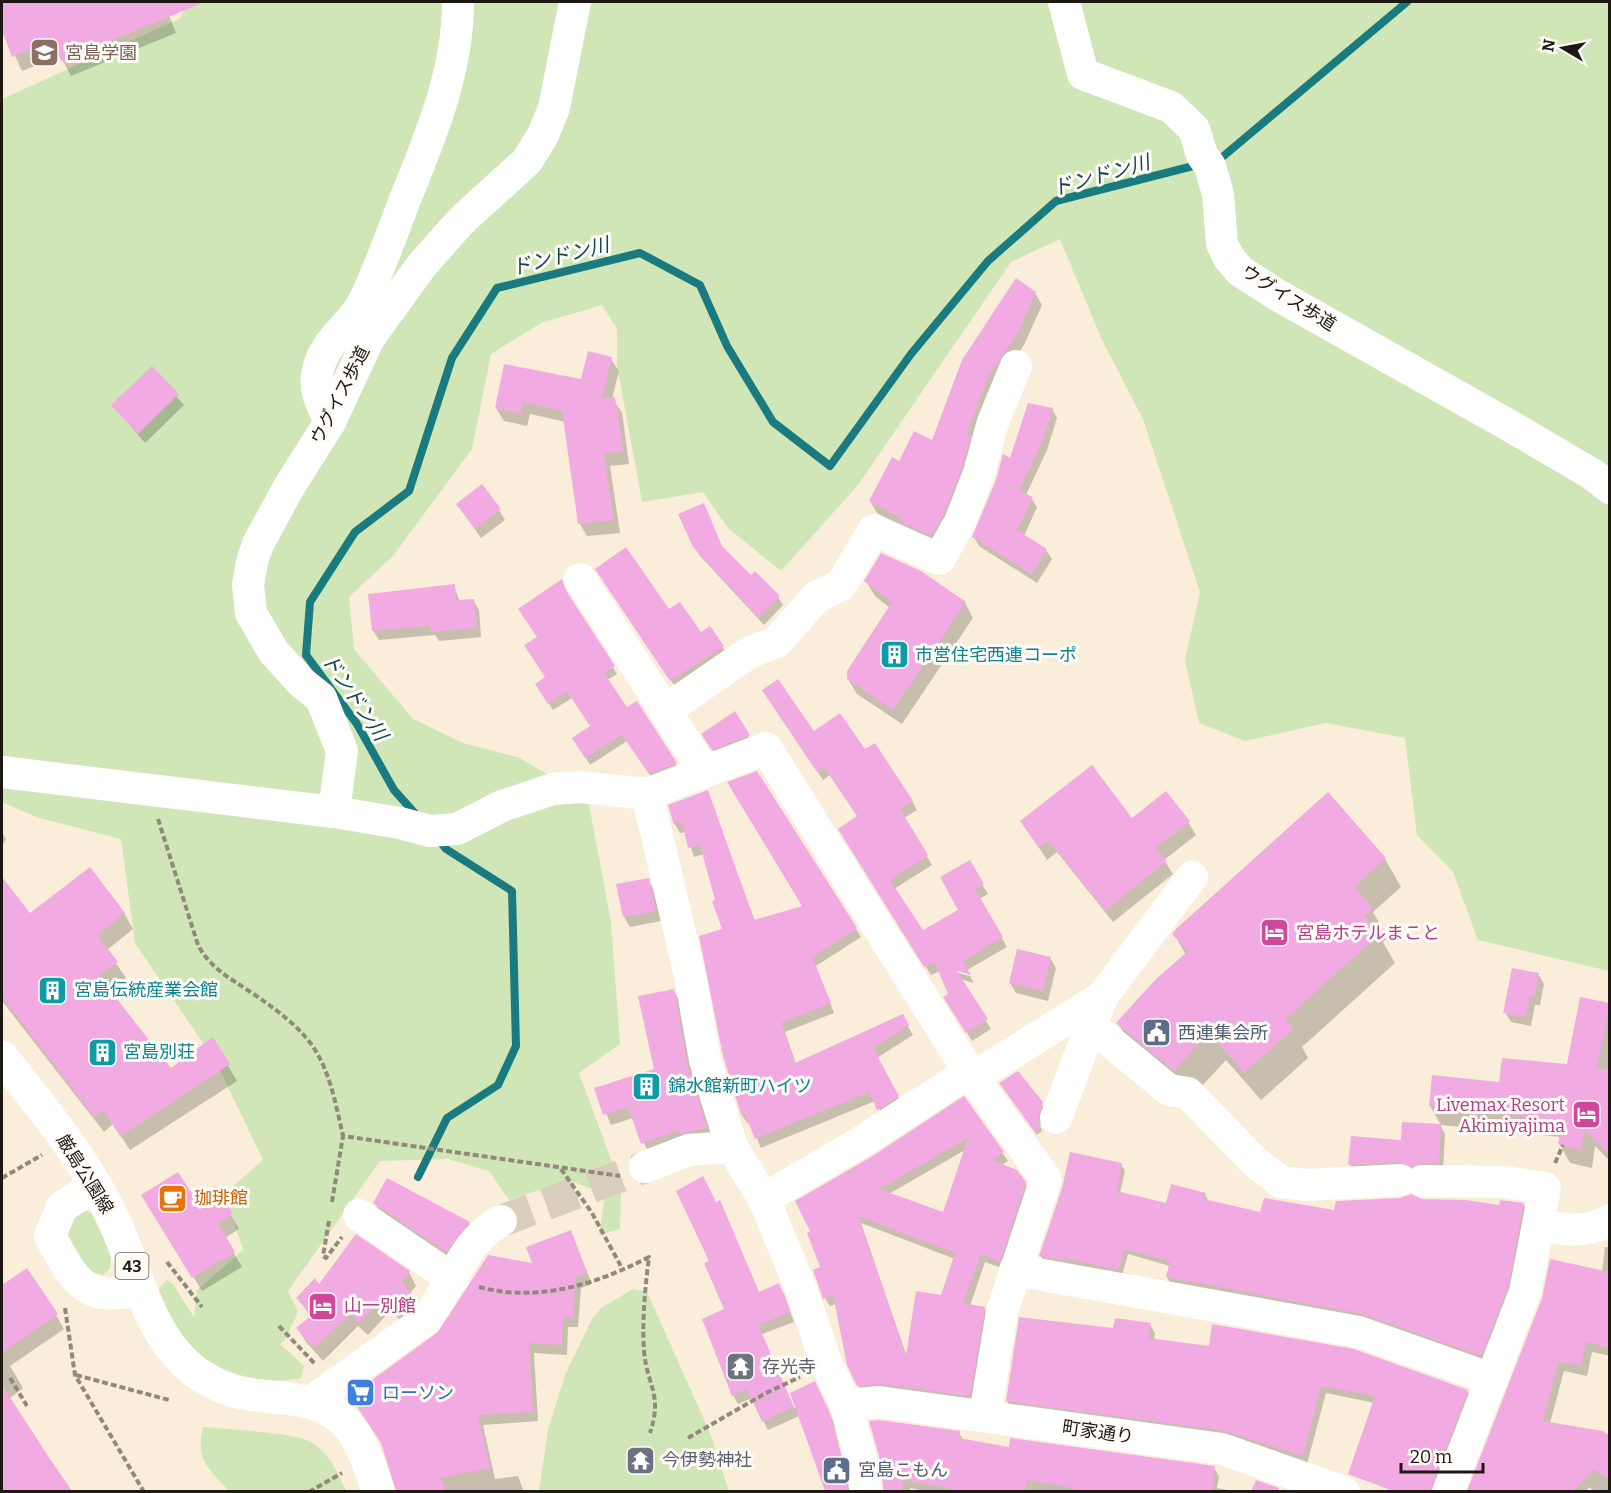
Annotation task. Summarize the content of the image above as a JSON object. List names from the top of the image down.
{
  "streets": {
    "main road": ["厳島公園線", "43"],
    "street": ["ウグイス歩道", "町家通り"]
  },
  "water": ["ドンドン川"],
  "places": {
    "school or university": ["宮島学園"],
    "building": [
      "市営住宅西連コーポ",
      "宮島伝統産業会館",
      "宮島別荘",
      "錦水館新町ハイツ"
    ],
    "hotel": ["宮島ホテルまこと", "Livemax Resort Akimiyajima", "山一別館"],
    "public building": ["西連集会所", "宮島こもん"],
    "cafe": ["珈琲館"],
    "temple": ["存光寺", "今伊勢神社"],
    "supermarket": ["ローソン"]
  },
  "scale_bar": "20 m",
  "north": "left"
}
